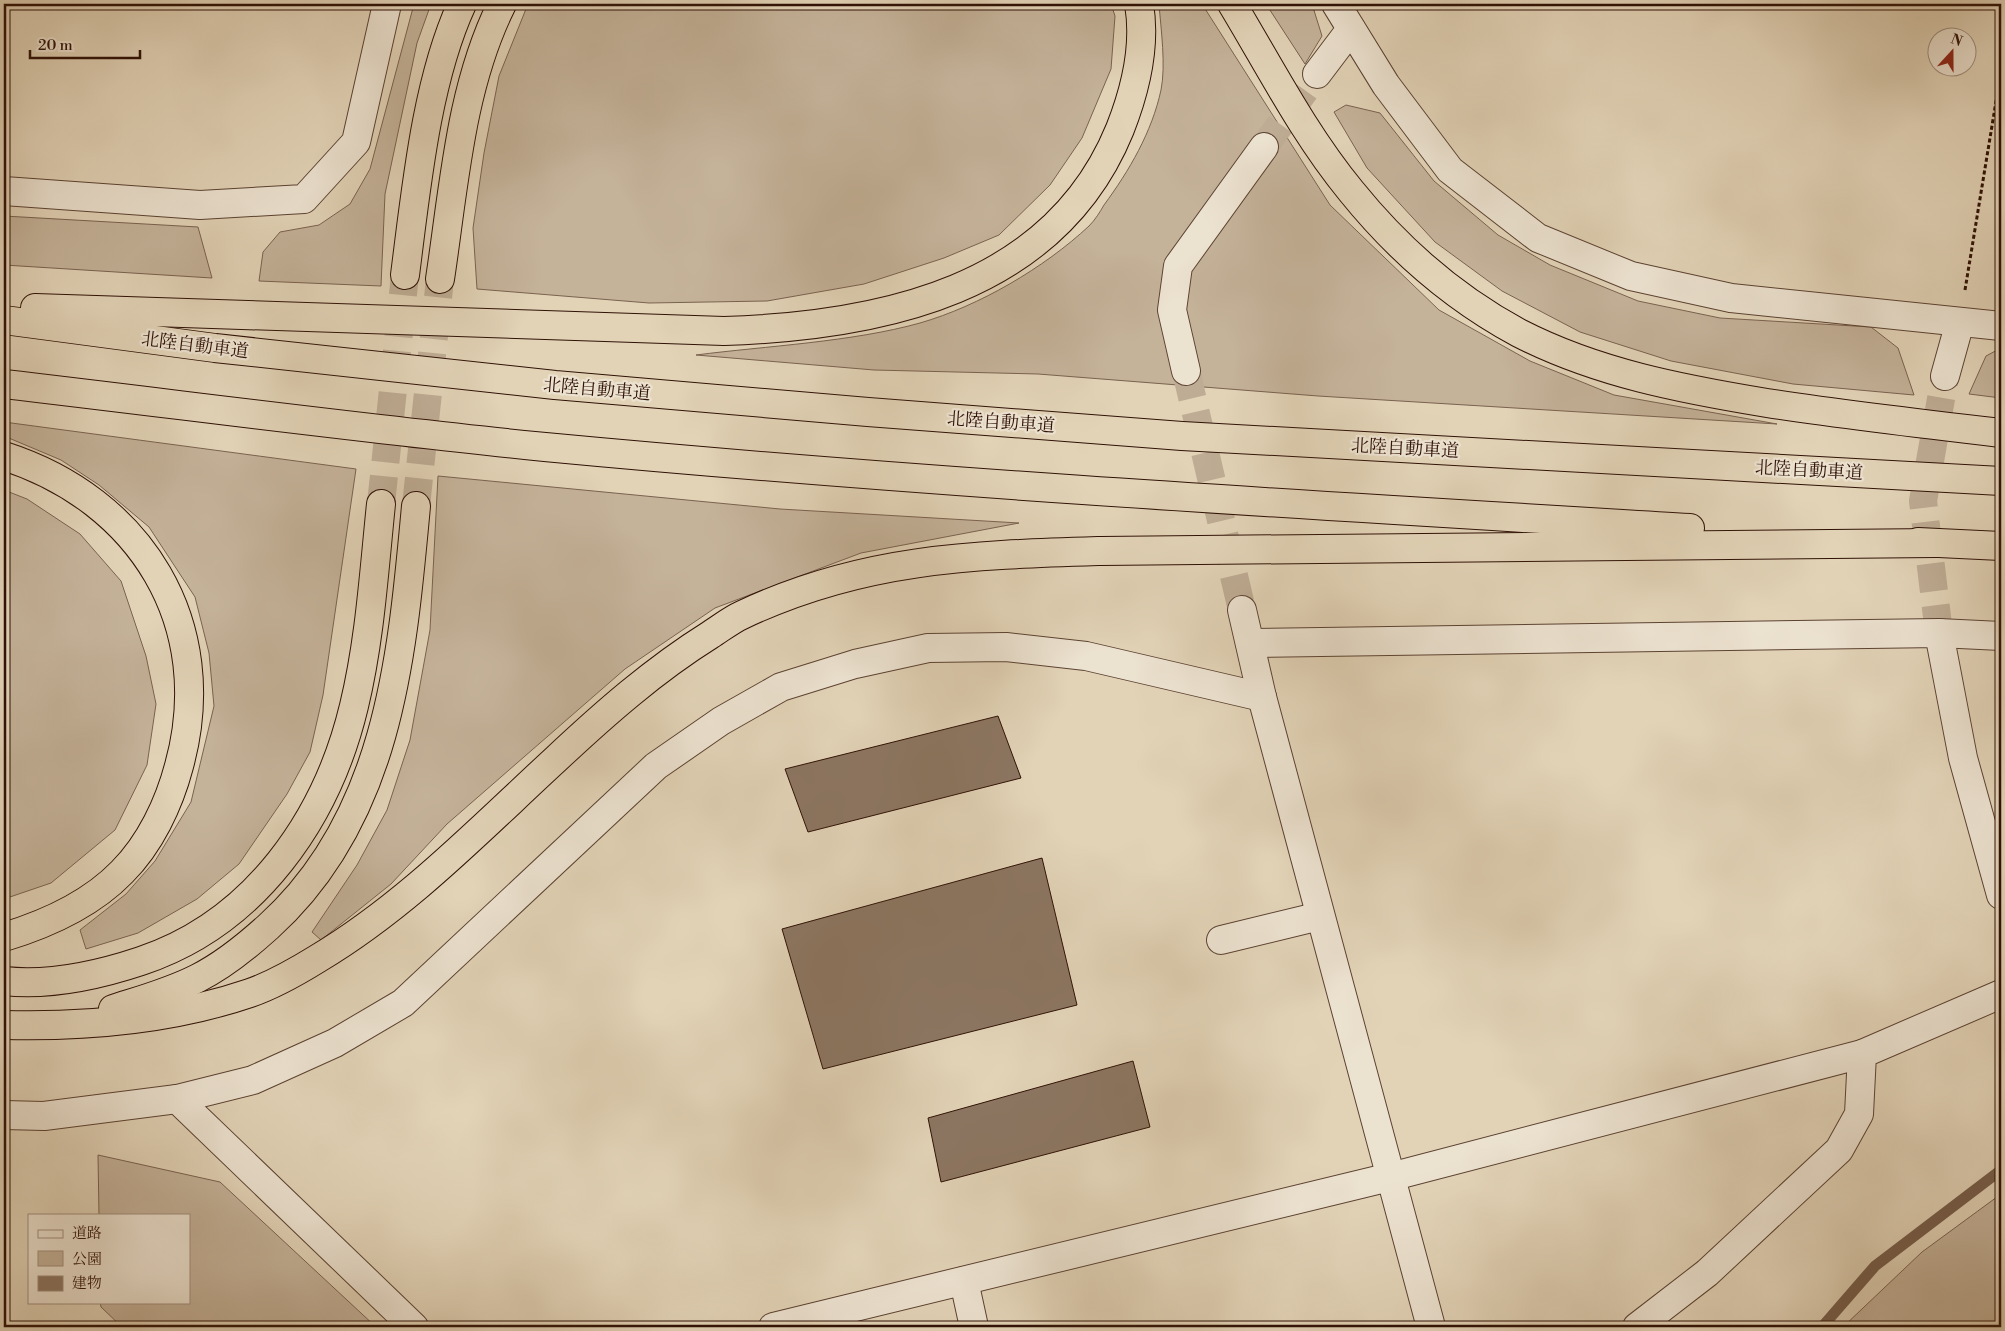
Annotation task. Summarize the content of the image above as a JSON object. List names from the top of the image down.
{
  "streets": {
    "highway": ["北陸自動車道"]
  },
  "legend": ["道路", "公園", "建物"],
  "scale_bar": "20 m",
  "north": "top"
}
